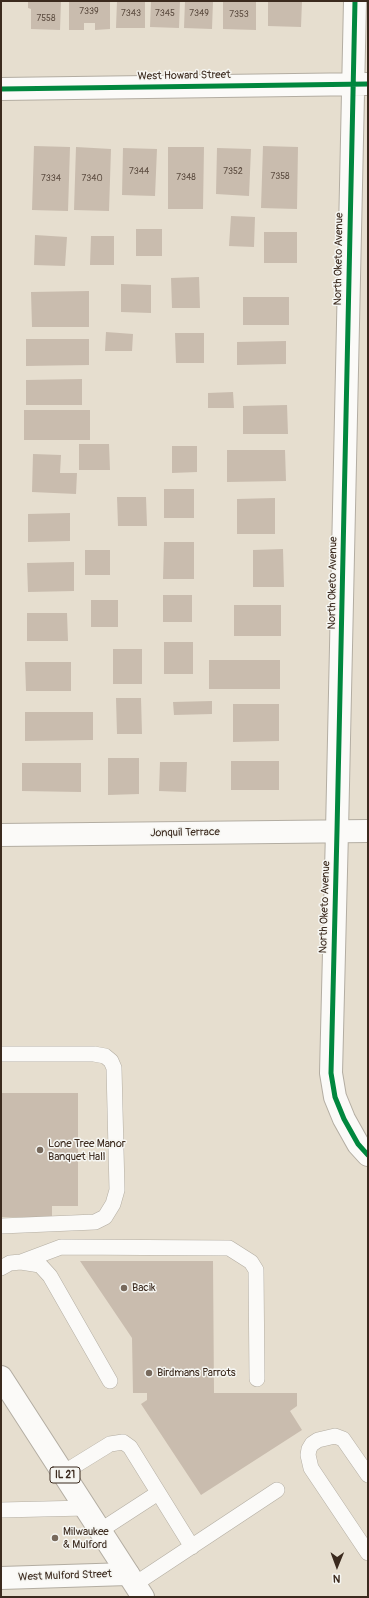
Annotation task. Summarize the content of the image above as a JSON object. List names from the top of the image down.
{
  "streets": {
    "street": [
      "West Howard Street",
      "North Oketo Avenue",
      "Jonquil Terrace",
      "IL 21",
      "West Mulford Street"
    ]
  },
  "crossings": [
    ["West Howard Street", "North Oketo Avenue"],
    ["North Oketo Avenue", "Jonquil Terrace"],
    ["IL 21", "West Mulford Street"]
  ],
  "places": [
    "Lone Tree Manor Banquet Hall",
    "Bacik",
    "Birdmans Parrots",
    "Milwaukee & Mulford"
  ],
  "house_numbers": [
    "7339",
    "7343",
    "7345",
    "7349",
    "7353",
    "7558",
    "7344",
    "7352",
    "7358",
    "7348",
    "7334",
    "7340"
  ],
  "north": "bottom"
}
